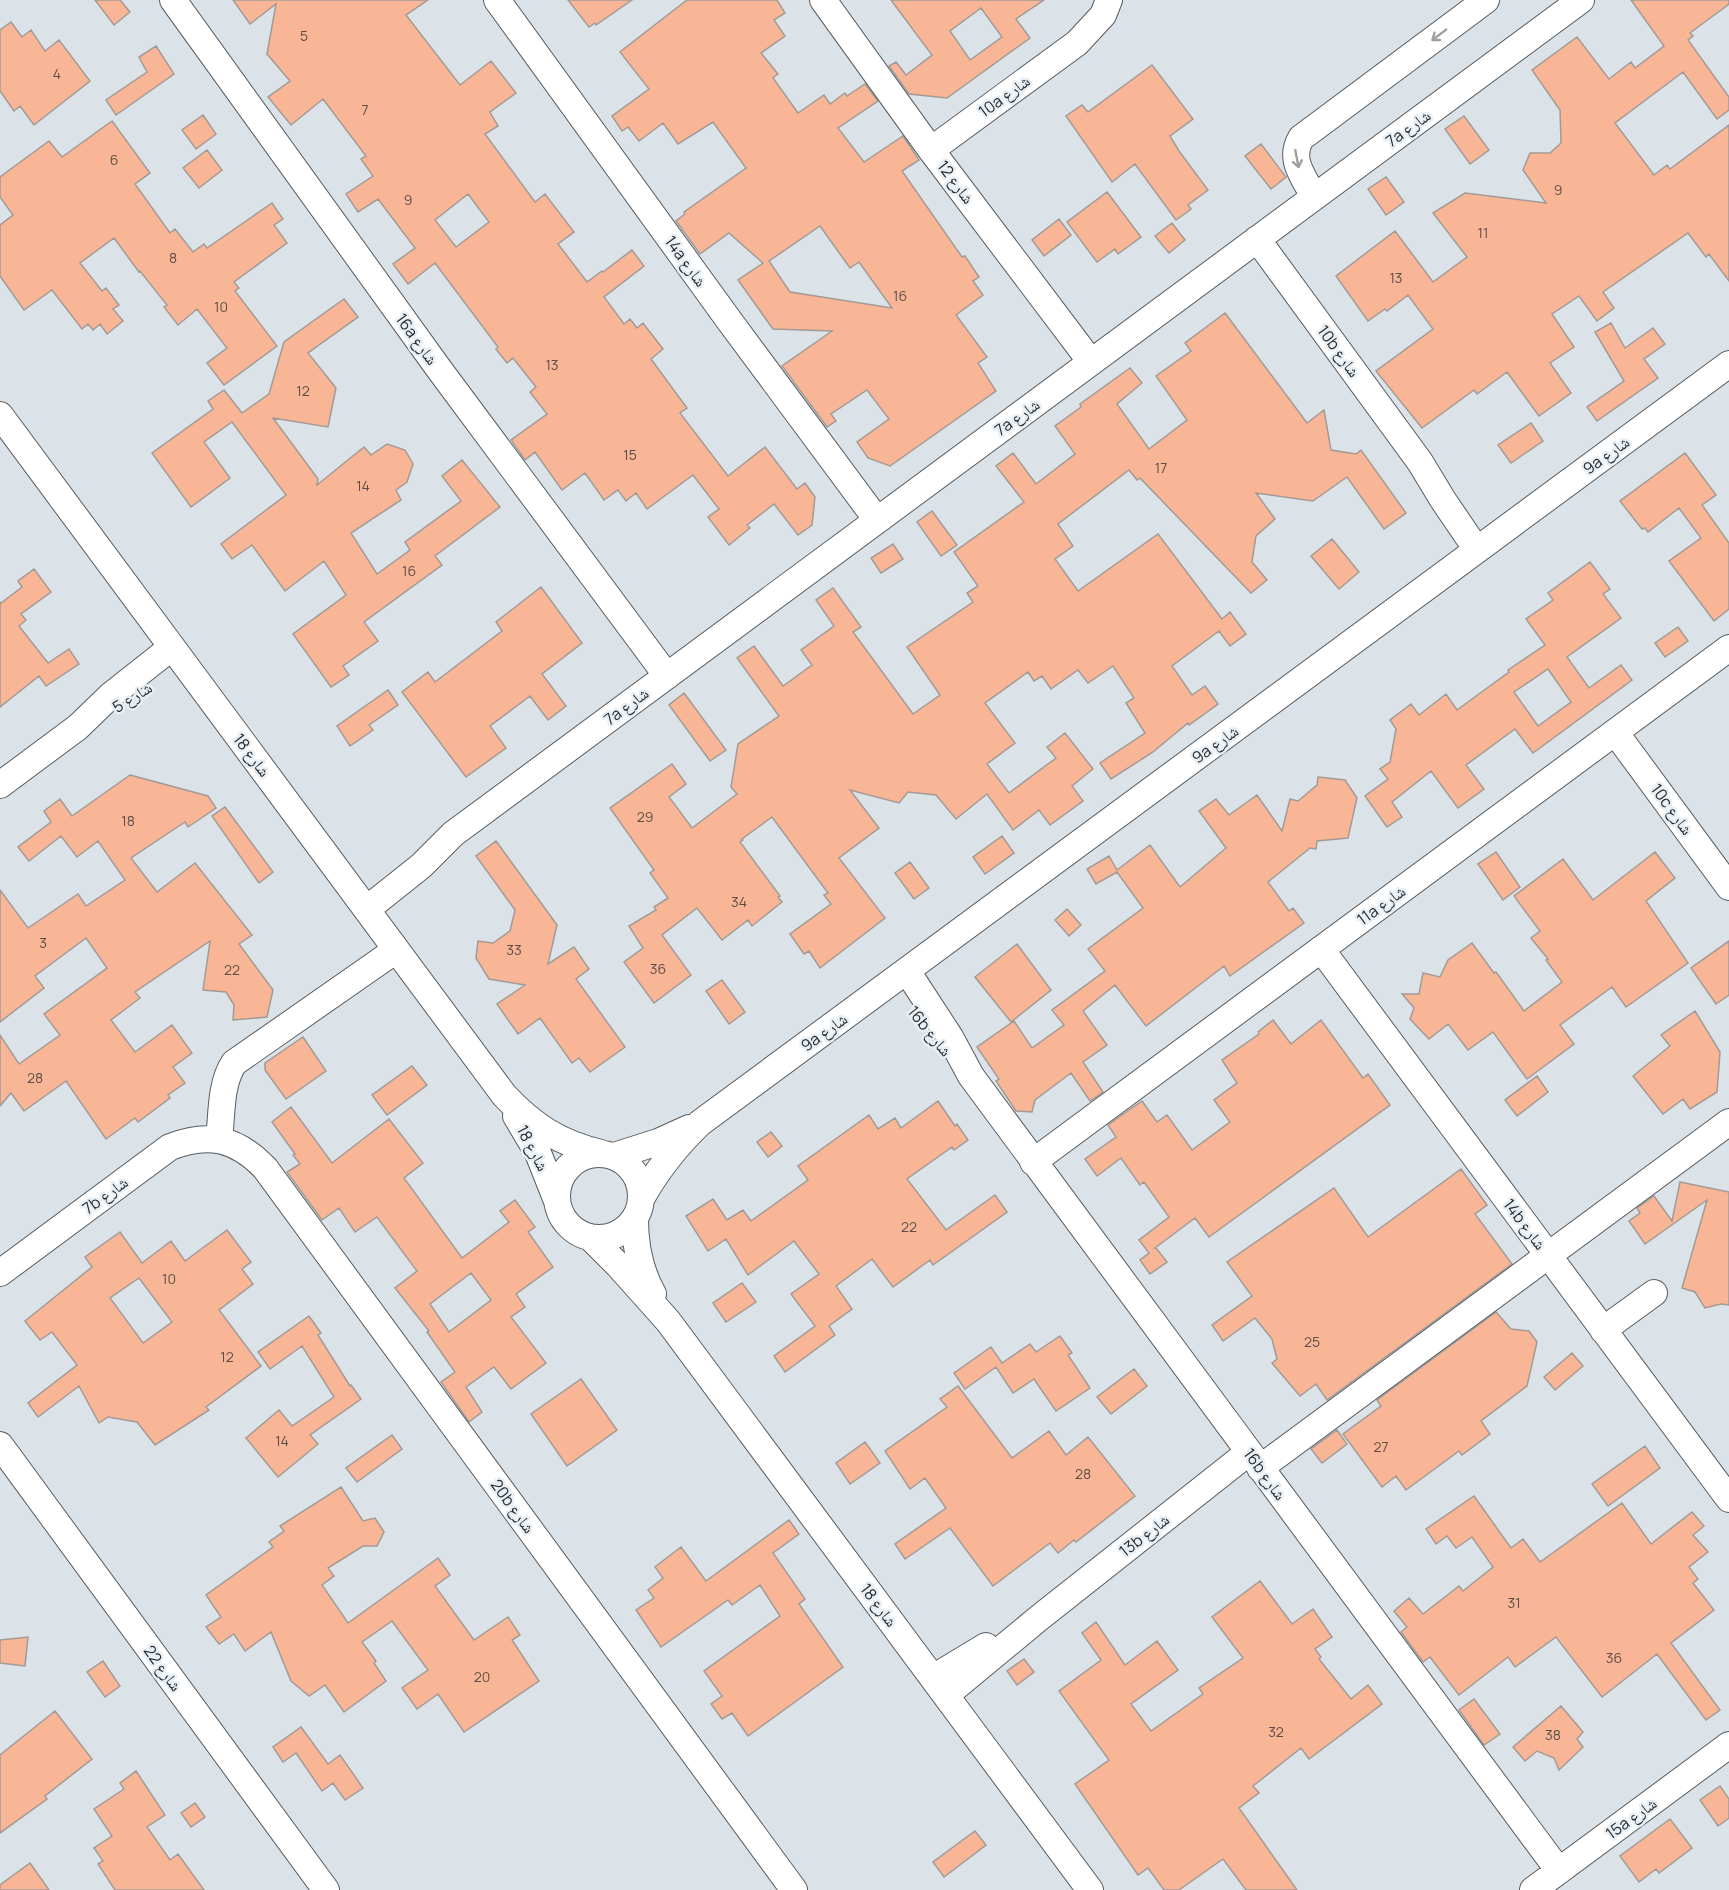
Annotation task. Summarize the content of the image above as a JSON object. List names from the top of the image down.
{
  "streets": {
    "street": [
      "10a شارع",
      "7a شارع",
      "شارع 12",
      "14a شارع",
      "16a شارع",
      "10b شارع",
      "9a شارع",
      "شارع 5",
      "شارع 18",
      "10c شارع",
      "11a شارع",
      "16b شارع",
      "7b شارع",
      "14b شارع",
      "20b شارع",
      "13b شارع",
      "شارع 22",
      "15a شارع"
    ]
  },
  "crossings": [
    ["10a شارع", "شارع 12"],
    ["7a شارع", "شارع 12"],
    ["7a شارع", "14a شارع"],
    ["7a شارع", "16a شارع"],
    ["7a شارع", "10b شارع"],
    ["7a شارع", "شارع 18"],
    ["10b شارع", "9a شارع"],
    ["9a شارع", "شارع 18"],
    ["9a شارع", "16b شارع"],
    ["شارع 5", "شارع 18"],
    ["شارع 18", "13b شارع"],
    ["10c شارع", "11a شارع"],
    ["11a شارع", "16b شارع"],
    ["11a شارع", "14b شارع"],
    ["16b شارع", "13b شارع"],
    ["16b شارع", "15a شارع"],
    ["7b شارع", "20b شارع"],
    ["14b شارع", "13b شارع"]
  ],
  "house_numbers": [
    "5",
    "4",
    "7",
    "6",
    "9",
    "9",
    "11",
    "8",
    "13",
    "16",
    "10",
    "13",
    "12",
    "15",
    "17",
    "14",
    "16",
    "29",
    "18",
    "34",
    "3",
    "33",
    "36",
    "22",
    "28",
    "22",
    "10",
    "25",
    "12",
    "14",
    "27",
    "28",
    "31",
    "36",
    "20",
    "32",
    "38"
  ]
}
